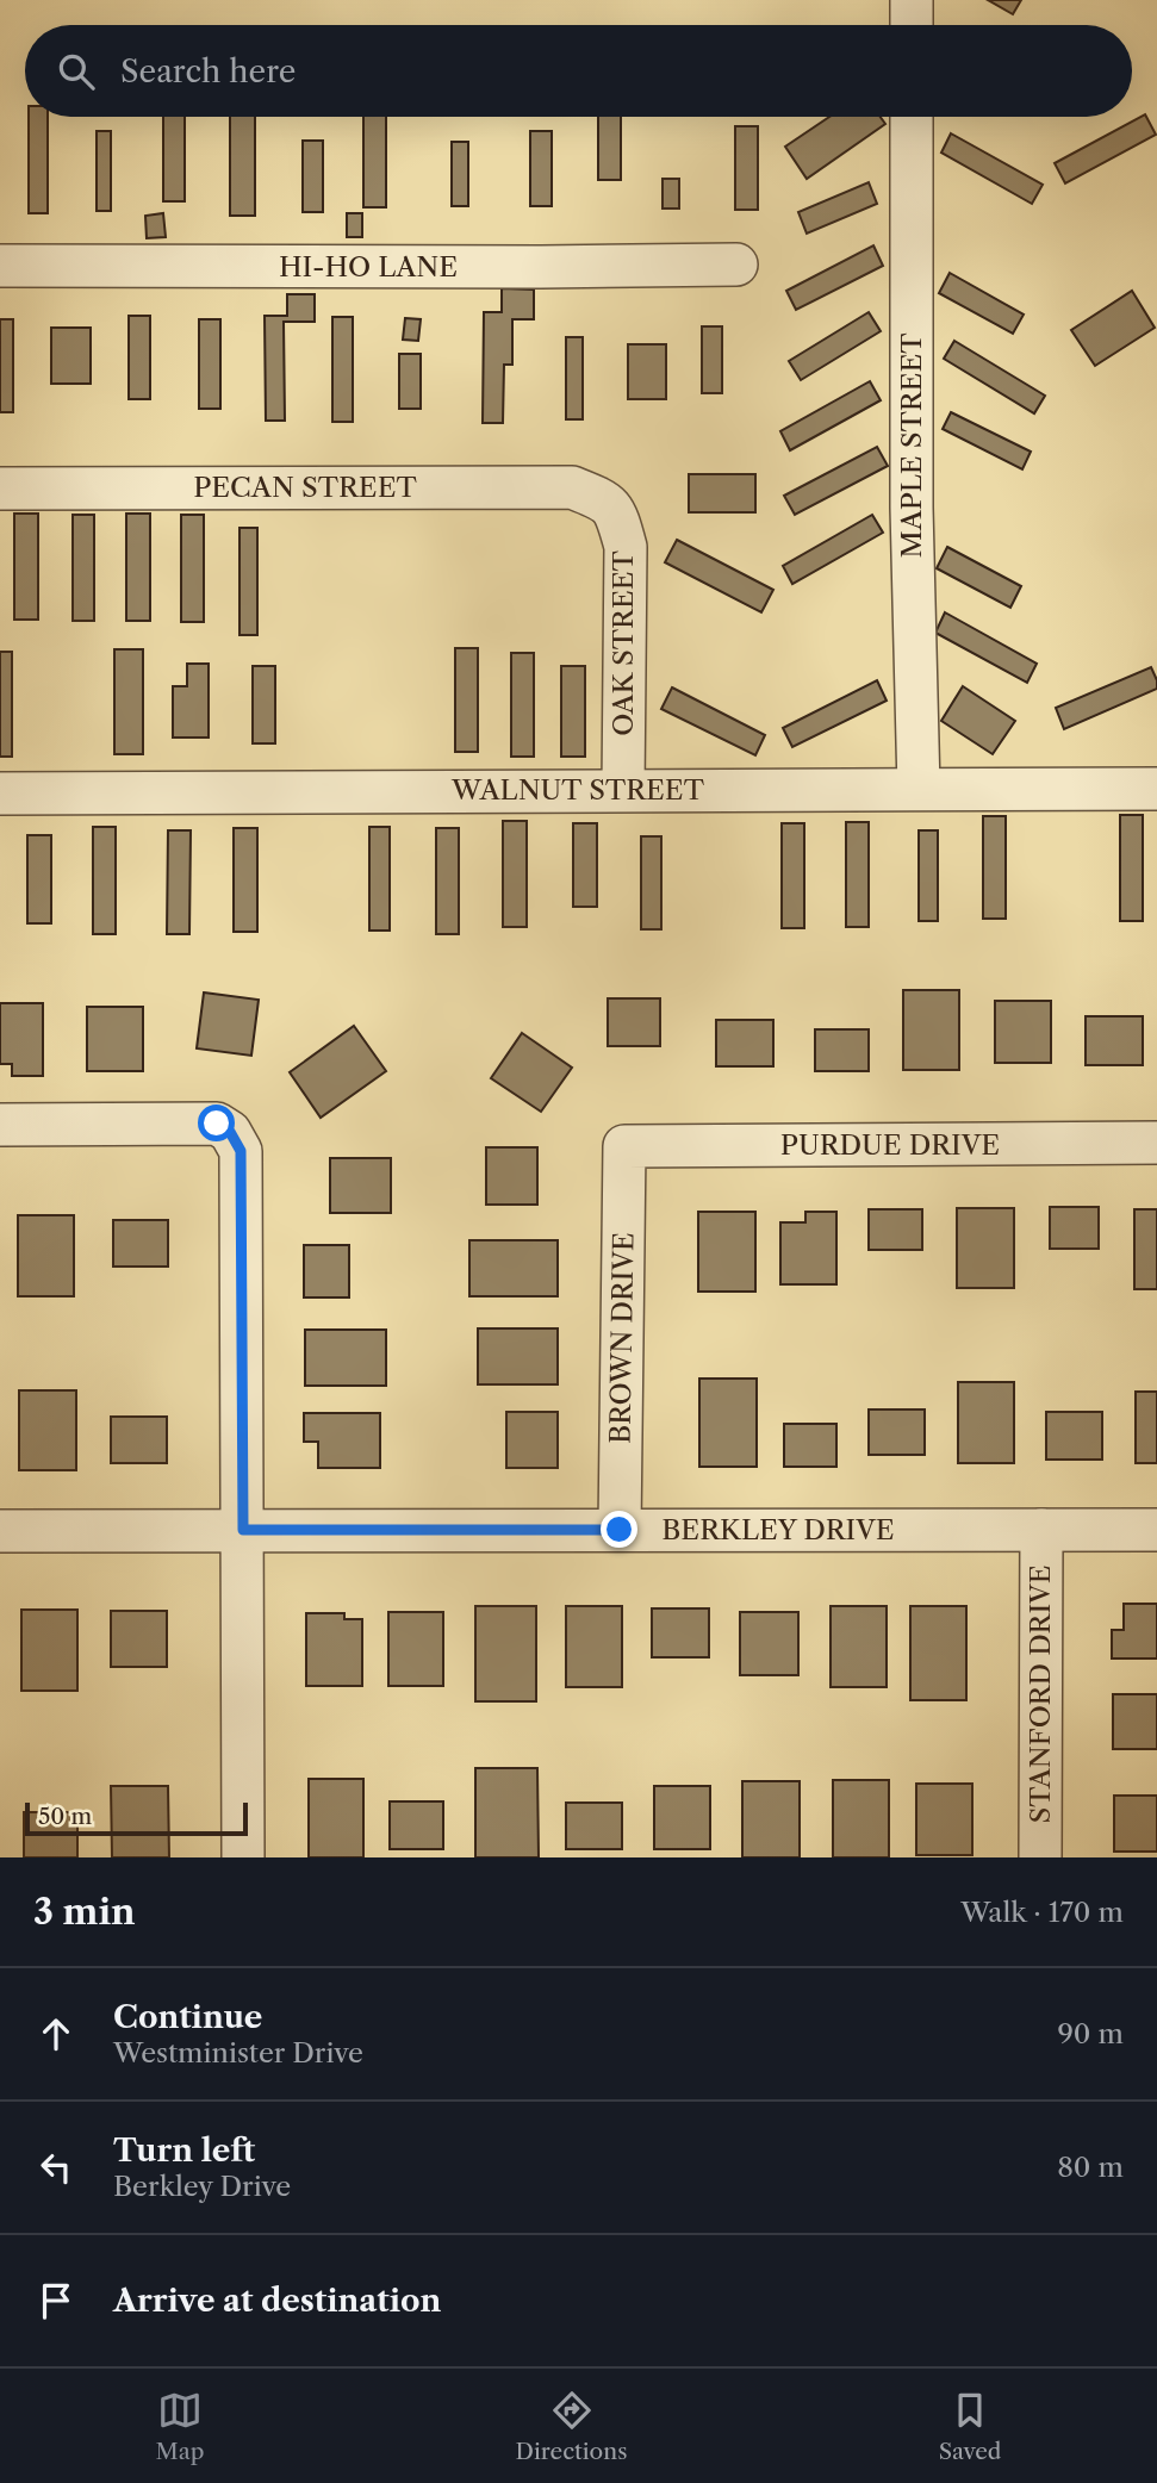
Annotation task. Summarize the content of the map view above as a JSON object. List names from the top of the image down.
{
  "streets": {
    "street": [
      "HI-HO LANE",
      "MAPLE STREET",
      "PECAN STREET",
      "OAK STREET",
      "WALNUT STREET",
      "PURDUE DRIVE",
      "BROWN DRIVE",
      "BERKLEY DRIVE",
      "STANFORD DRIVE"
    ]
  },
  "crossings": [
    ["MAPLE STREET", "WALNUT STREET"],
    ["PECAN STREET", "OAK STREET"],
    ["OAK STREET", "WALNUT STREET"],
    ["PURDUE DRIVE", "BROWN DRIVE"],
    ["BROWN DRIVE", "BERKLEY DRIVE"],
    ["BERKLEY DRIVE", "STANFORD DRIVE"]
  ],
  "scale_bar": "50 m",
  "page": {
    "search": "Search here",
    "scale": "50 m",
    "heading": ["3 min", "Walk · 170 m"],
    "list": [
      ["Continue", "Westminister Drive", "90 m"],
      ["Turn left", "Berkley Drive", "80 m"],
      "Arrive at destination"
    ],
    "nav": ["Map", "Directions", "Saved"]
  }
}
